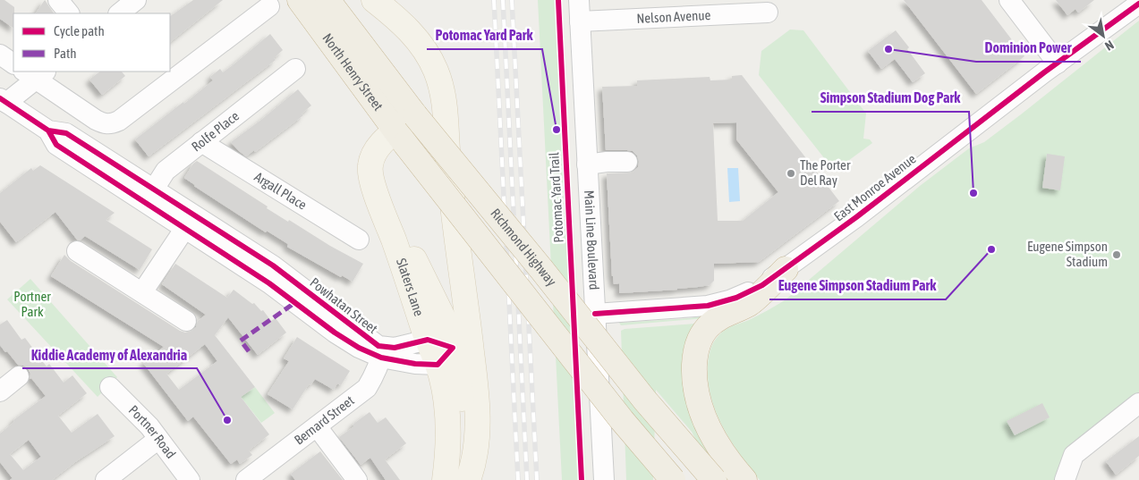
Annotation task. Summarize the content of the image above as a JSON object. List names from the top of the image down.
{
  "streets": {
    "highway": ["North Henry Street", "Richmond Highway"],
    "main road": ["Slaters Lane"],
    "street": [
      "Nelson Avenue",
      "Rolfe Place",
      "East Monroe Avenue",
      "Argall Place",
      "Main Line Boulevard",
      "Powhatan Street",
      "Bernard Street",
      "Portner Road"
    ],
    "cycle path": ["Potomac Yard Trail"]
  },
  "crossings": [
    ["Nelson Avenue", "Main Line Boulevard"],
    ["North Henry Street", "Richmond Highway"],
    ["North Henry Street", "Slaters Lane"],
    ["Rolfe Place", "Argall Place"],
    ["Rolfe Place", "Powhatan Street"],
    ["East Monroe Avenue", "Main Line Boulevard"],
    ["Richmond Highway", "Slaters Lane"],
    ["Slaters Lane", "Powhatan Street"],
    ["Powhatan Street", "Bernard Street"]
  ],
  "parks": ["Portner Park"],
  "places": [
    "Dominion Power",
    "Potomac Yard Park",
    "The Porter Del Ray",
    "Simpson Stadium Dog Park",
    "Eugene Simpson Stadium Park",
    "Eugene Simpson Stadium",
    "Kiddie Academy of Alexandria"
  ],
  "legend": ["Cycle path", "Path"],
  "north": "bottom right"
}
